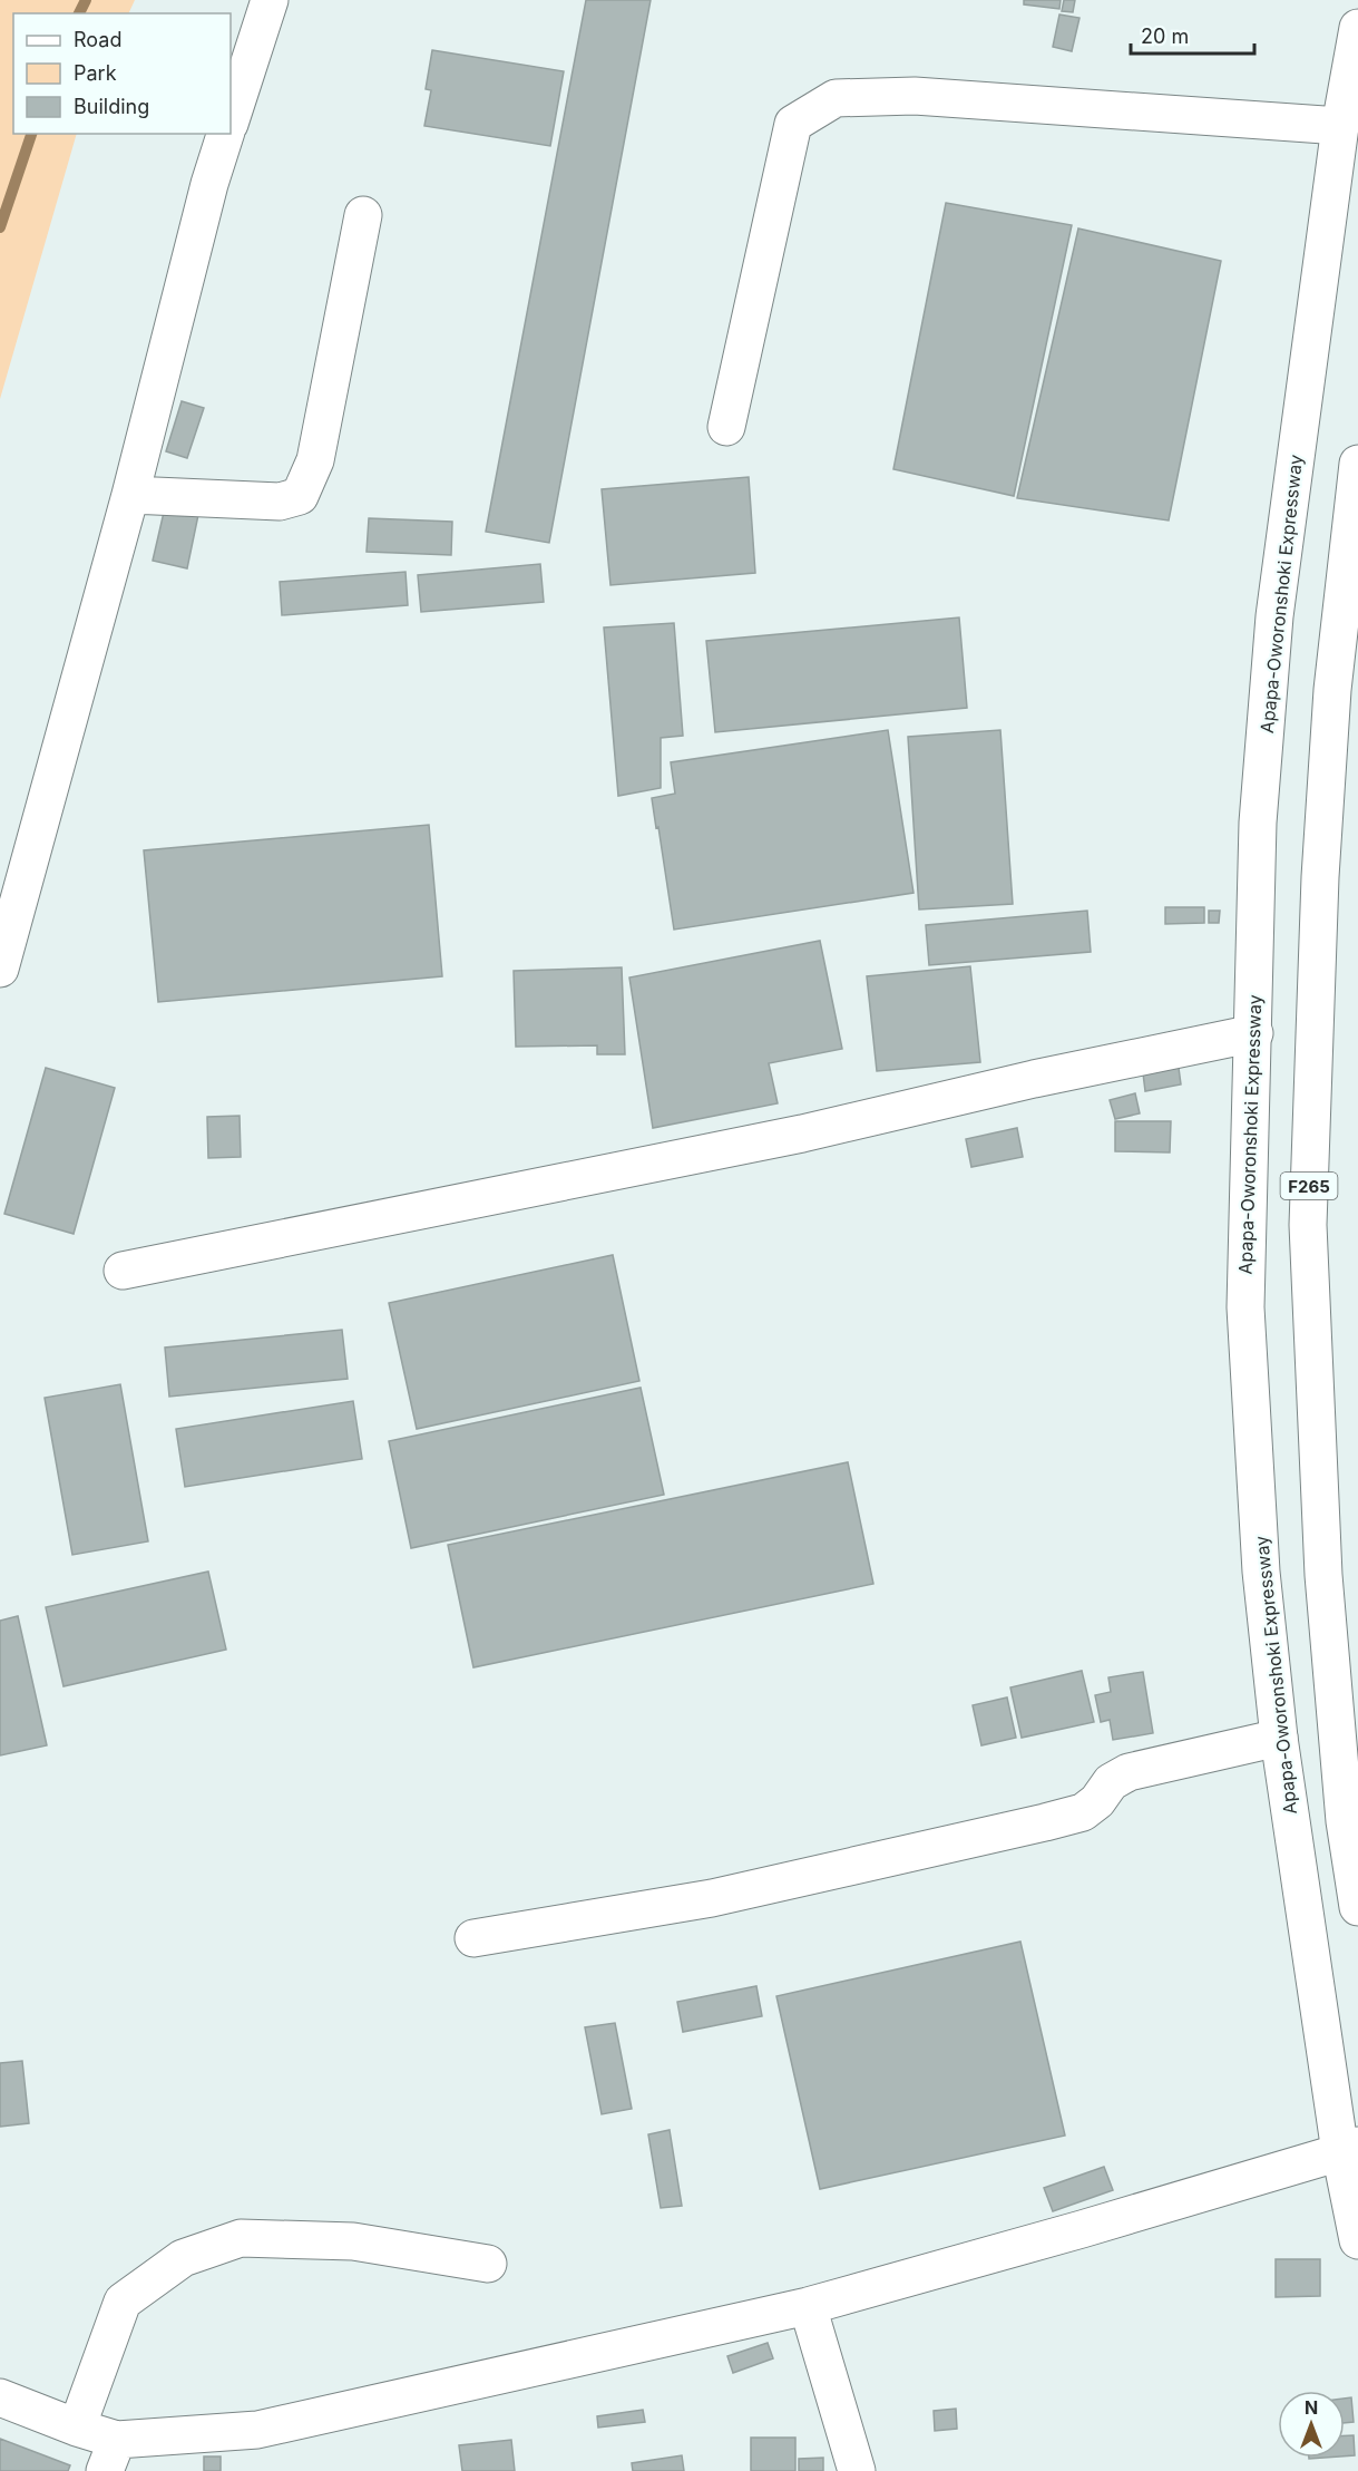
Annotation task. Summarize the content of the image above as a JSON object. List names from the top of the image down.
{
  "streets": {
    "main road": ["Apapa-Oworonshoki Expressway", "F265"]
  },
  "legend": ["Road", "Park", "Building"],
  "scale_bar": "20 m",
  "north": "top"
}
